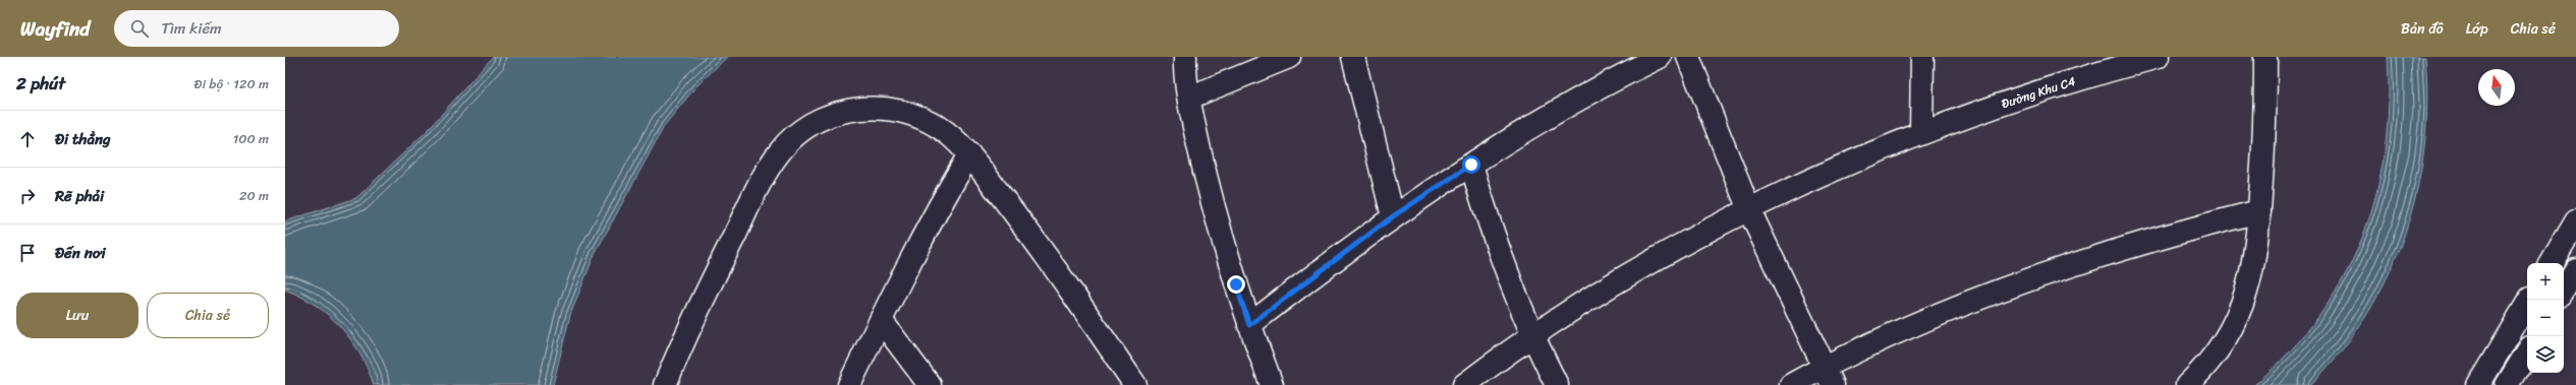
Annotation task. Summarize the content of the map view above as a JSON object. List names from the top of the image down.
{
  "streets": {
    "street": ["Đường Khu C4"]
  },
  "north": "top",
  "page": {
    "header": "Wayfind",
    "search": "Tìm kiếm",
    "nav": ["Bản đồ", "Lớp", "Chia sẻ"],
    "heading": ["2 phút", "Đi bộ · 120 m"],
    "list": [
      ["Đi thẳng", "100 m"],
      ["Rẽ phải", "20 m"],
      "Đến nơi"
    ],
    "map_buttons": ["+", "−"],
    "buttons": ["Lưu", "Chia sẻ"]
  }
}
